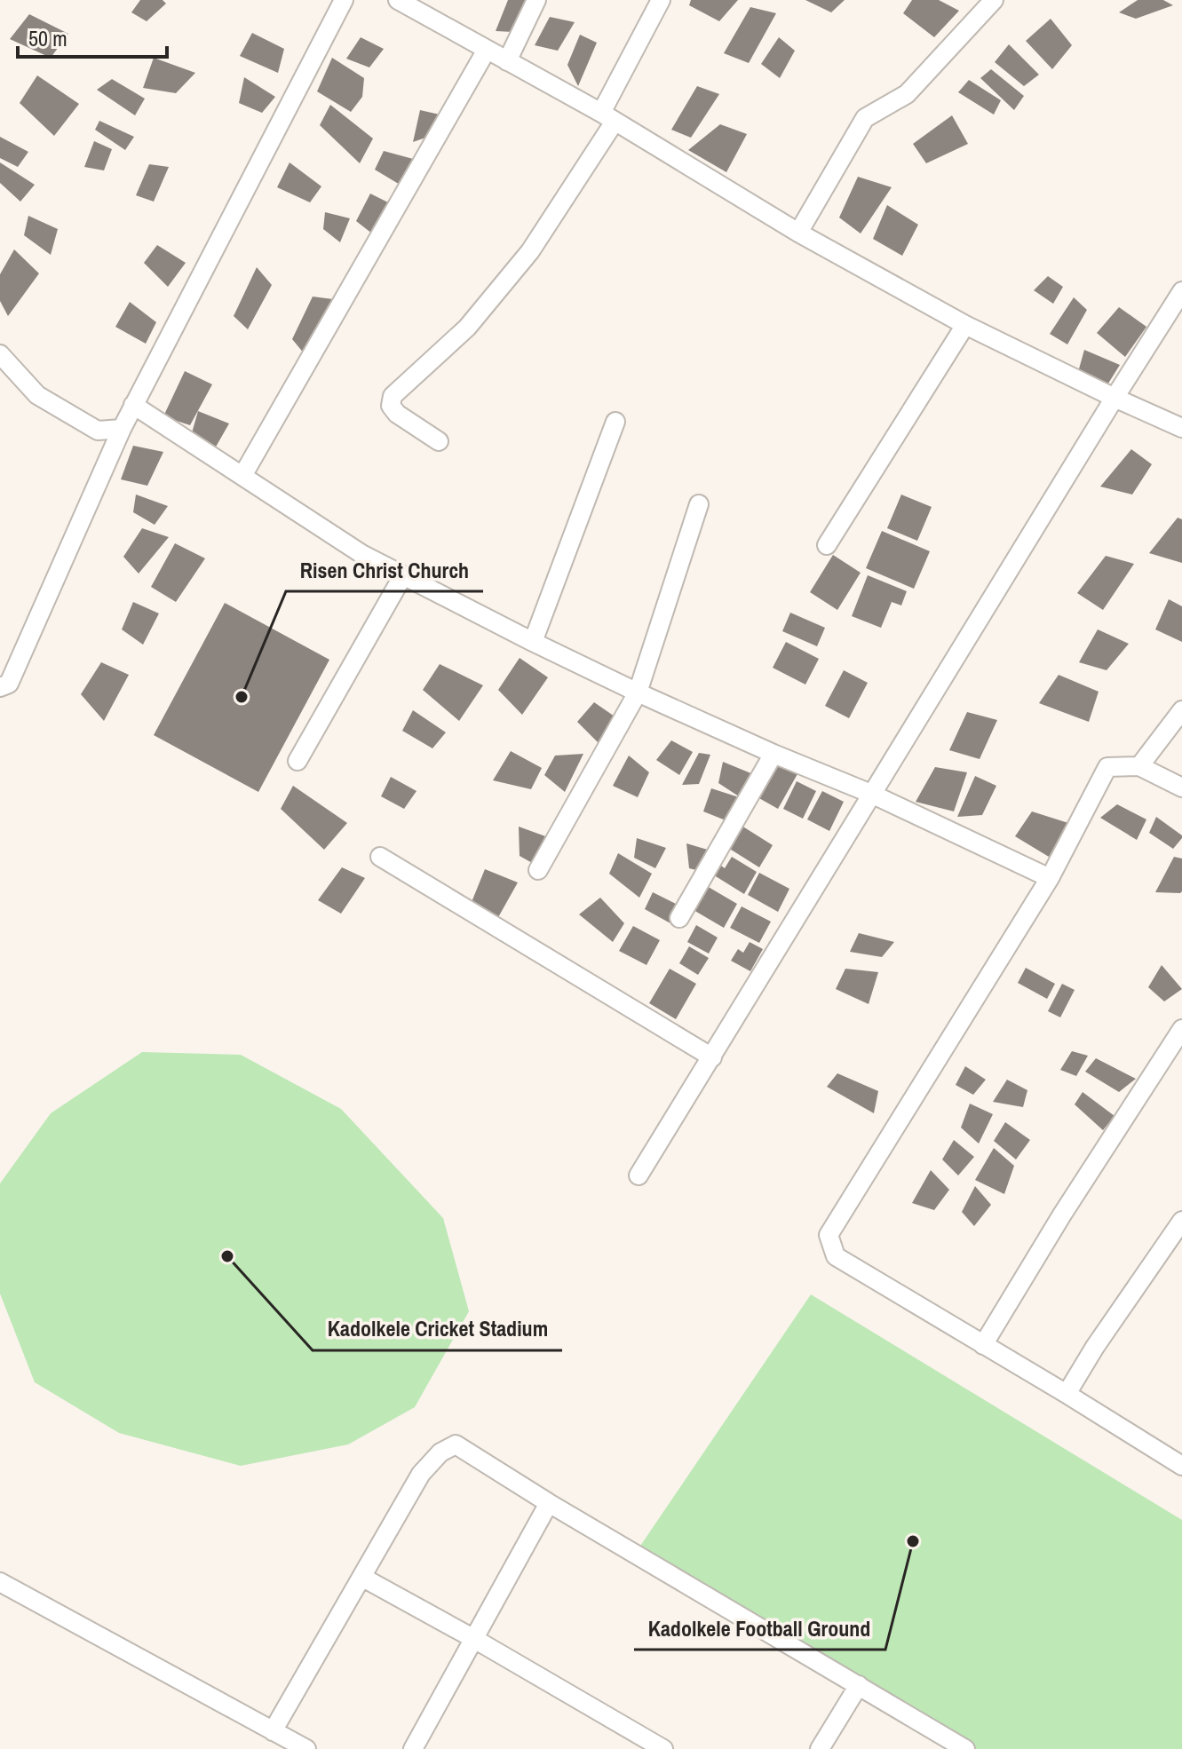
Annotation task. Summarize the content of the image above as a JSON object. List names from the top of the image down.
{
  "places": ["Risen Christ Church", "Kadolkele Cricket Stadium", "Kadolkele Football Ground"],
  "scale_bar": "50 m"
}
